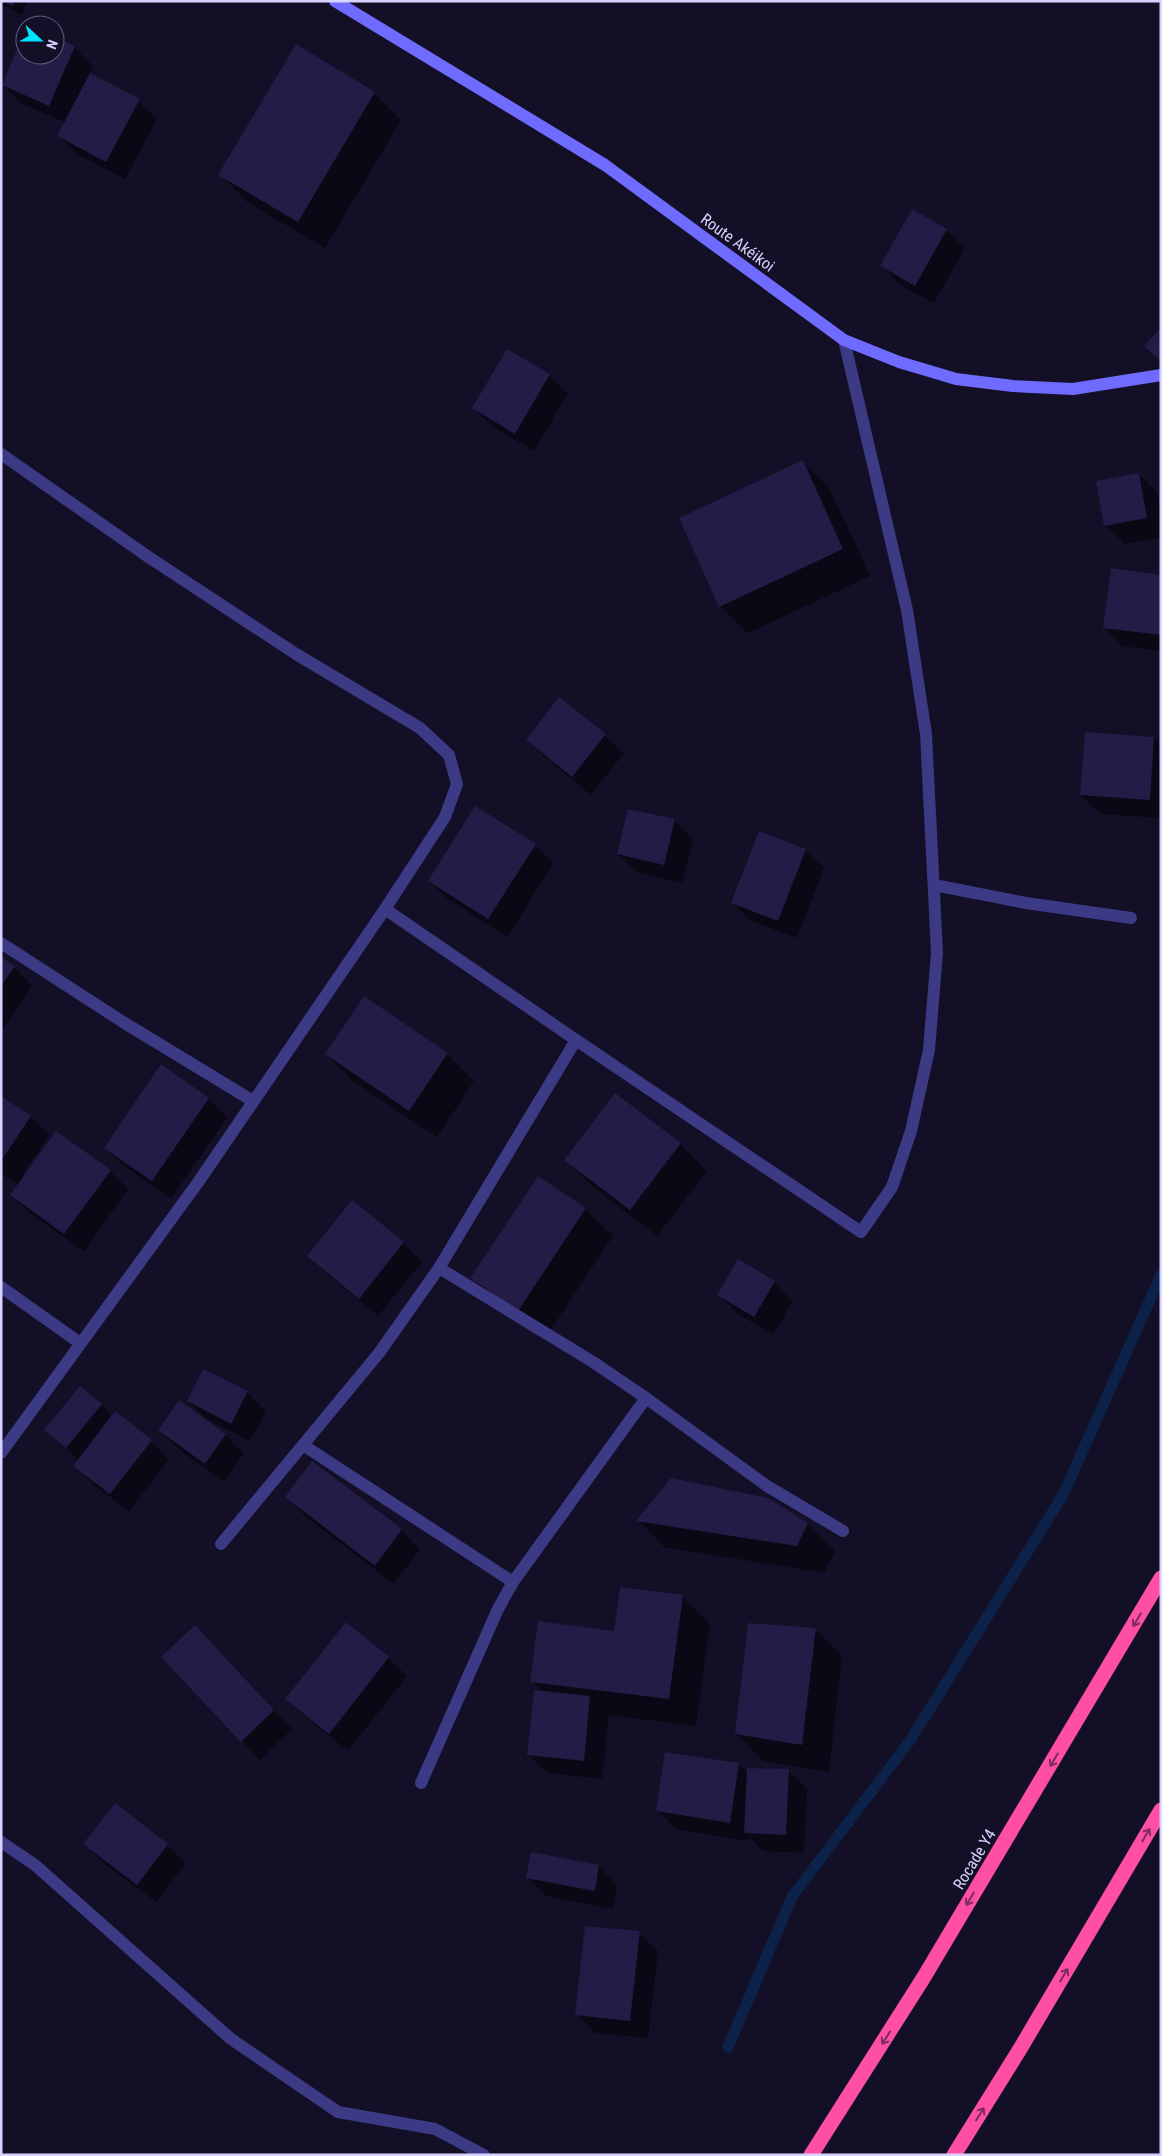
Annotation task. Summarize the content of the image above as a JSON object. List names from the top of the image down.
{
  "streets": {
    "highway": ["Rocade Y4"],
    "street": ["Route Akéikoi"]
  },
  "north": "right"
}
